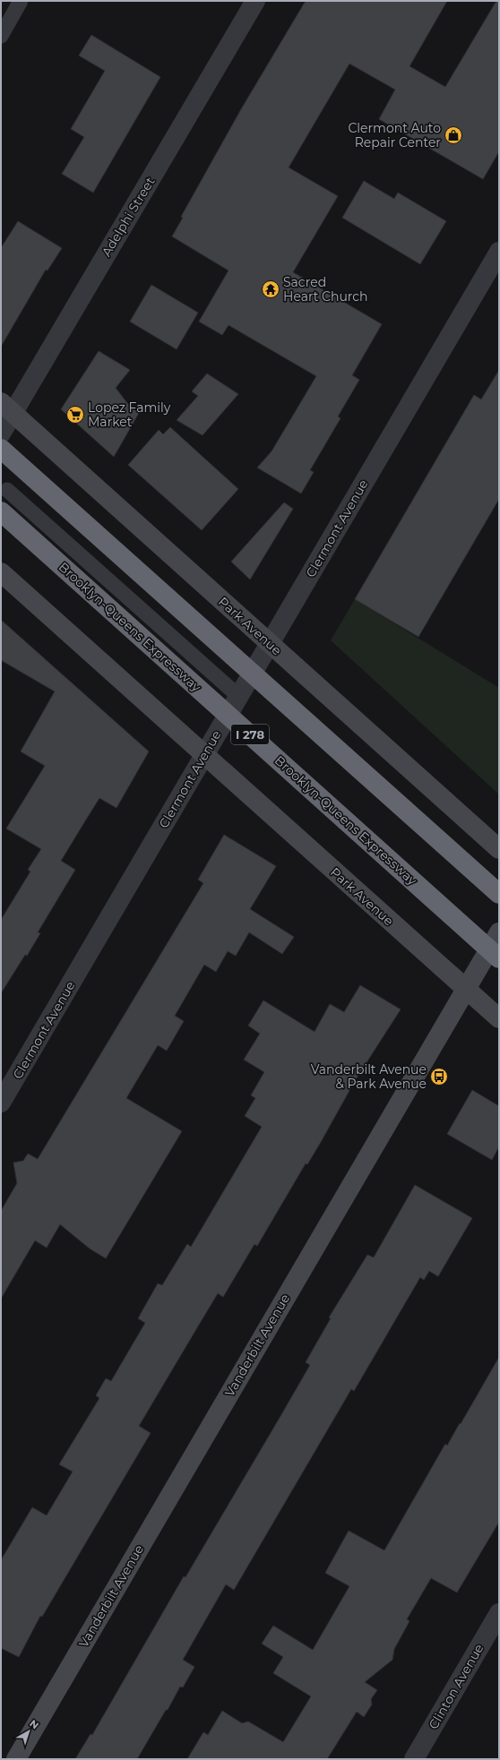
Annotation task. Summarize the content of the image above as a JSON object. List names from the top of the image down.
{
  "streets": {
    "highway": ["Brooklyn-Queens Expressway", "I 278"],
    "main road": ["Park Avenue", "Vanderbilt Avenue"],
    "street": ["Adelphi Street", "Clermont Avenue", "Clinton Avenue"]
  },
  "crossings": [
    ["Adelphi Street", "Park Avenue"],
    ["Clermont Avenue", "Park Avenue"],
    ["Park Avenue", "Vanderbilt Avenue"]
  ],
  "places": {
    "shop": ["Clermont Auto Repair Center"],
    "temple": ["Sacred Heart Church"],
    "supermarket": ["Lopez Family Market"],
    "bus stop": ["Vanderbilt Avenue & Park Avenue"]
  },
  "north": "top right"
}
